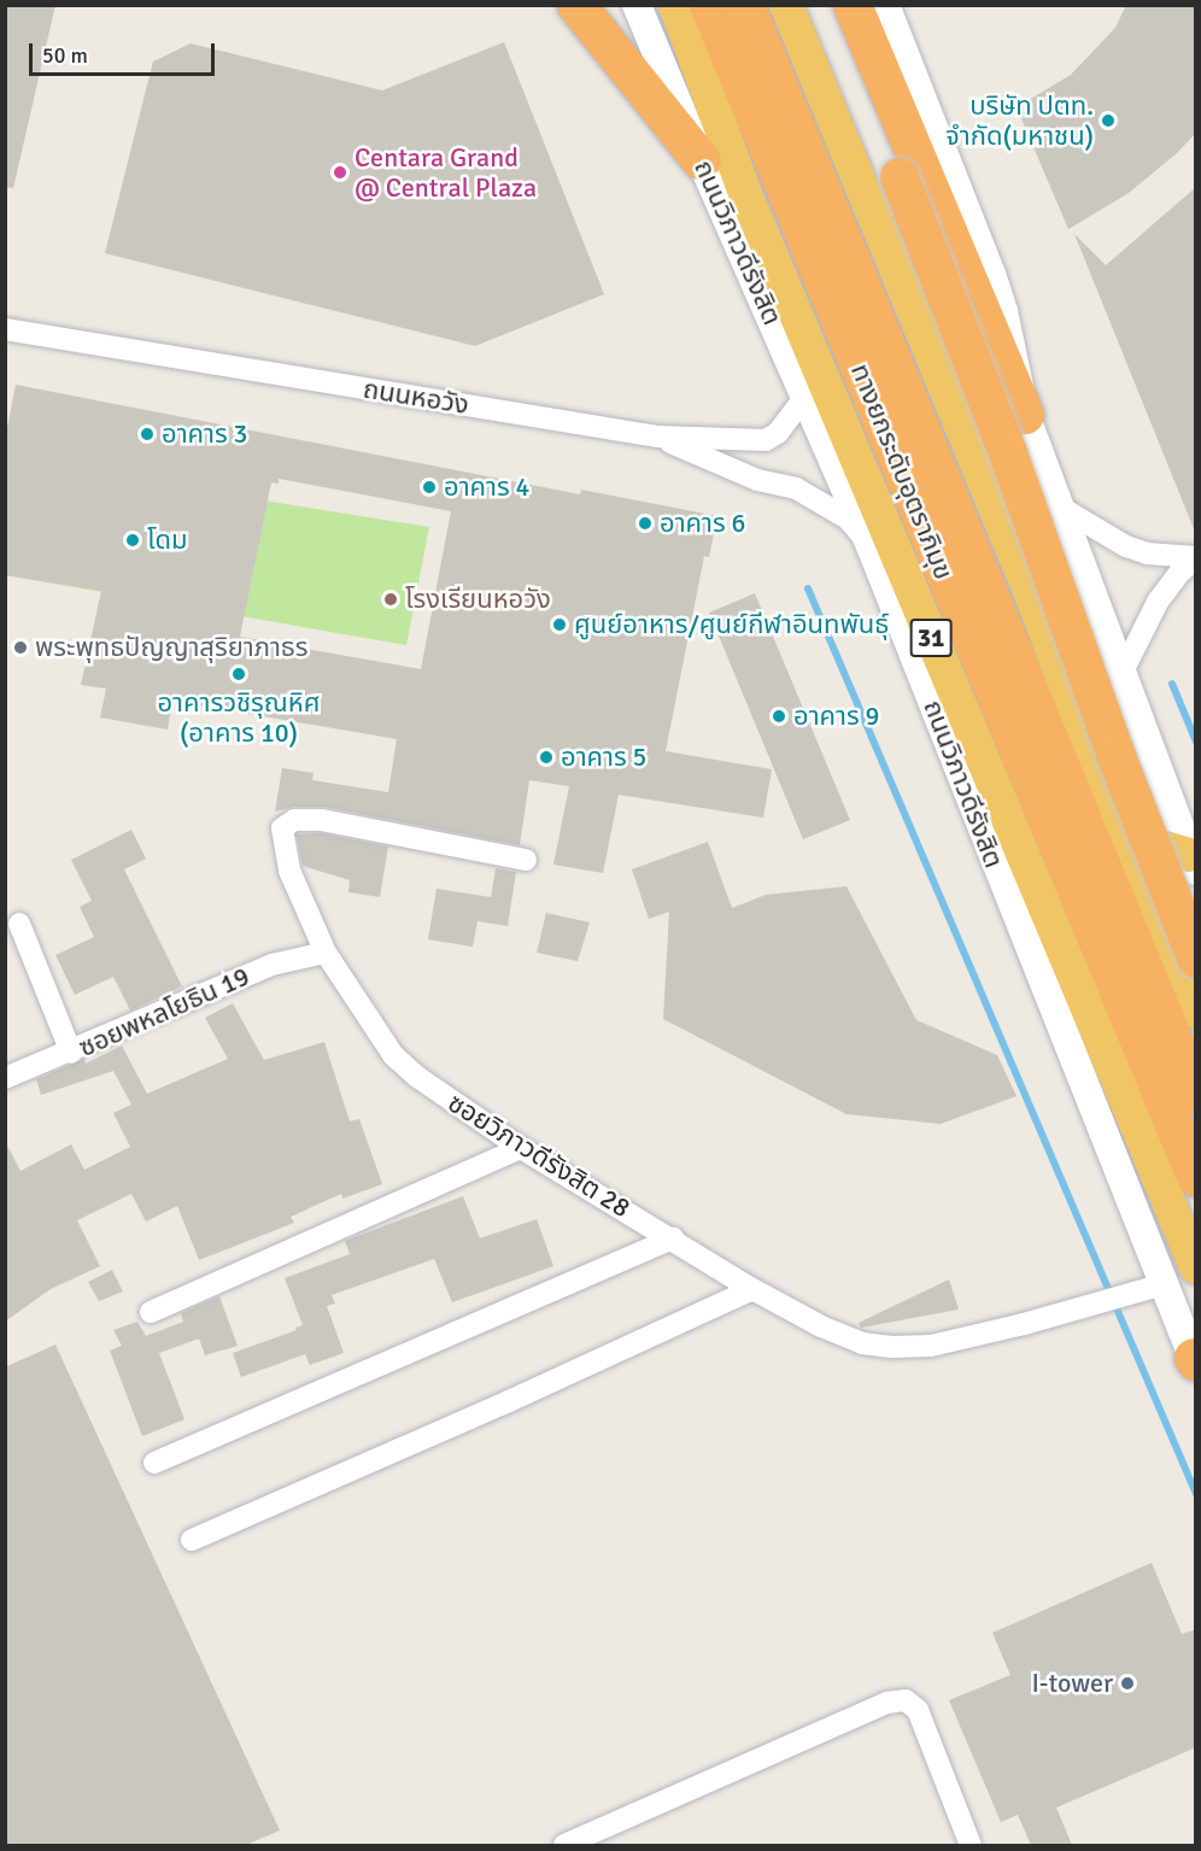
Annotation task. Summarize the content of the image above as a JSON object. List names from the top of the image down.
{
  "streets": {
    "highway": ["ถนนวิภาวดีรังสิต", "ทางยกระดับอุตราภิมุข", "31"],
    "street": ["ถนนหอวัง", "ซอยพหลโยธิน 19", "ซอยวิภาวดีรังสิต 28"]
  },
  "crossings": [
    ["ถนนวิภาวดีรังสิต", "ถนนหอวัง"],
    ["ถนนวิภาวดีรังสิต", "ซอยวิภาวดีรังสิต 28"],
    ["ซอยพหลโยธิน 19", "ซอยวิภาวดีรังสิต 28"]
  ],
  "places": [
    "บริษัท ปตท. จำกัด(มหาชน)",
    "Centara Grand @ Central Plaza",
    "อาคาร 3",
    "อาคาร 4",
    "อาคาร 6",
    "โดม",
    "โรงเรียนหอวัง",
    "ศูนย์อาหาร/ศูนย์กีฬาอินทพันธุ์",
    "พระพุทธปัญญาสุริยาภาธร",
    "อาคารวชิรุณหิศ (อาคาร 10)",
    "อาคาร 9",
    "อาคาร 5",
    "I-tower"
  ],
  "scale_bar": "50 m"
}
